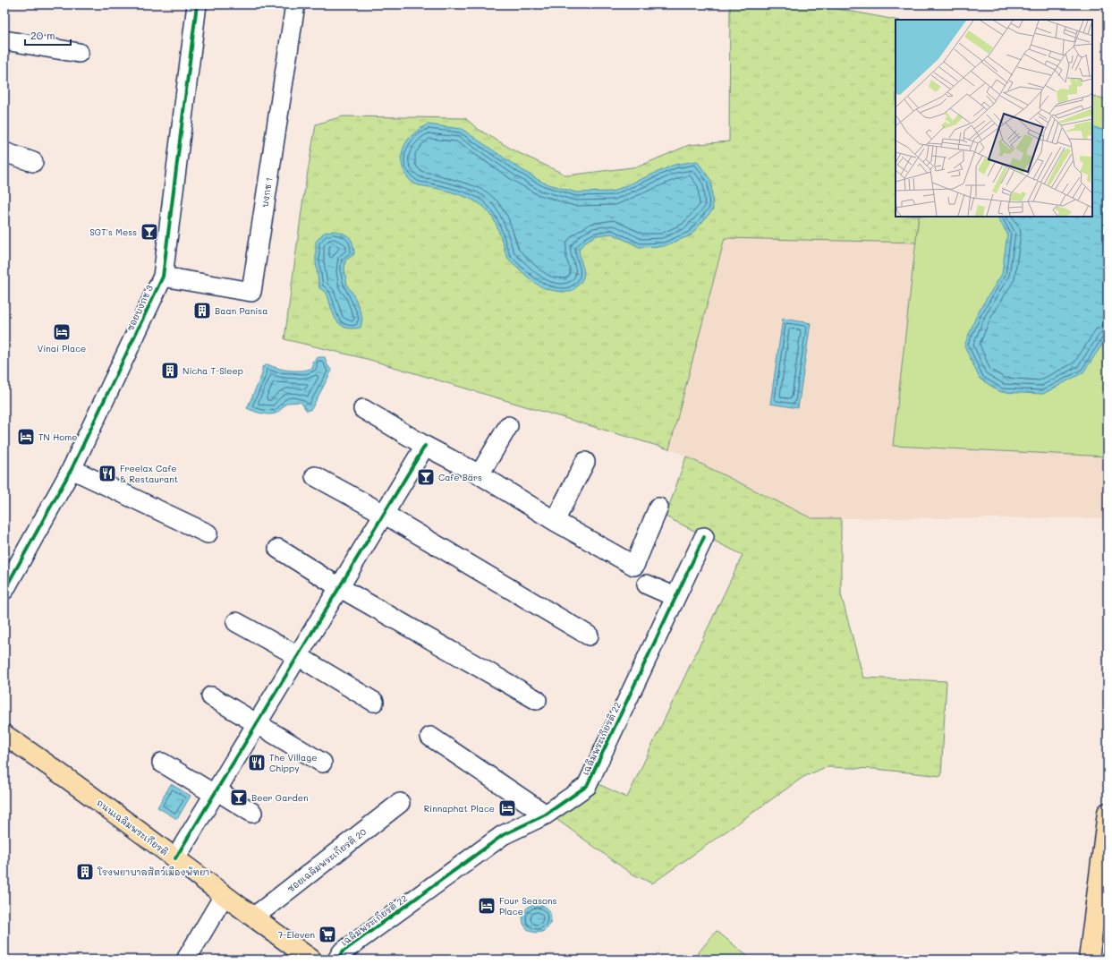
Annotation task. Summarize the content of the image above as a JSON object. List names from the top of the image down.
{
  "streets": {
    "main road": ["ถนนเฉลิมพระเกียรติ"],
    "street": [
      "บงกช 1",
      "ซอยบงกช 3",
      "เฉลิมพระเกียรติ 22",
      "ซอยเฉลิมพระเกียรติ 20"
    ]
  },
  "crossings": [
    ["บงกช 1", "ซอยบงกช 3"],
    ["ถนนเฉลิมพระเกียรติ", "ซอยเฉลิมพระเกียรติ 20"]
  ],
  "places": {
    "bar": ["SGT's Mess", "Cafe Bärs", "Beer Garden"],
    "building": ["Baan Panisa", "Nicha T-Sleep", "โรงพยาบาลสัตว์เมืองพัทยา"],
    "hotel": [
      "Vinai Place",
      "TN Home",
      "Rinnaphat Place",
      "Four Seasons Place"
    ],
    "restaurant": ["Freelax Cafe & Restaurant", "The Village Chippy"],
    "supermarket": ["7-Eleven"]
  },
  "scale_bar": "20 m"
}
